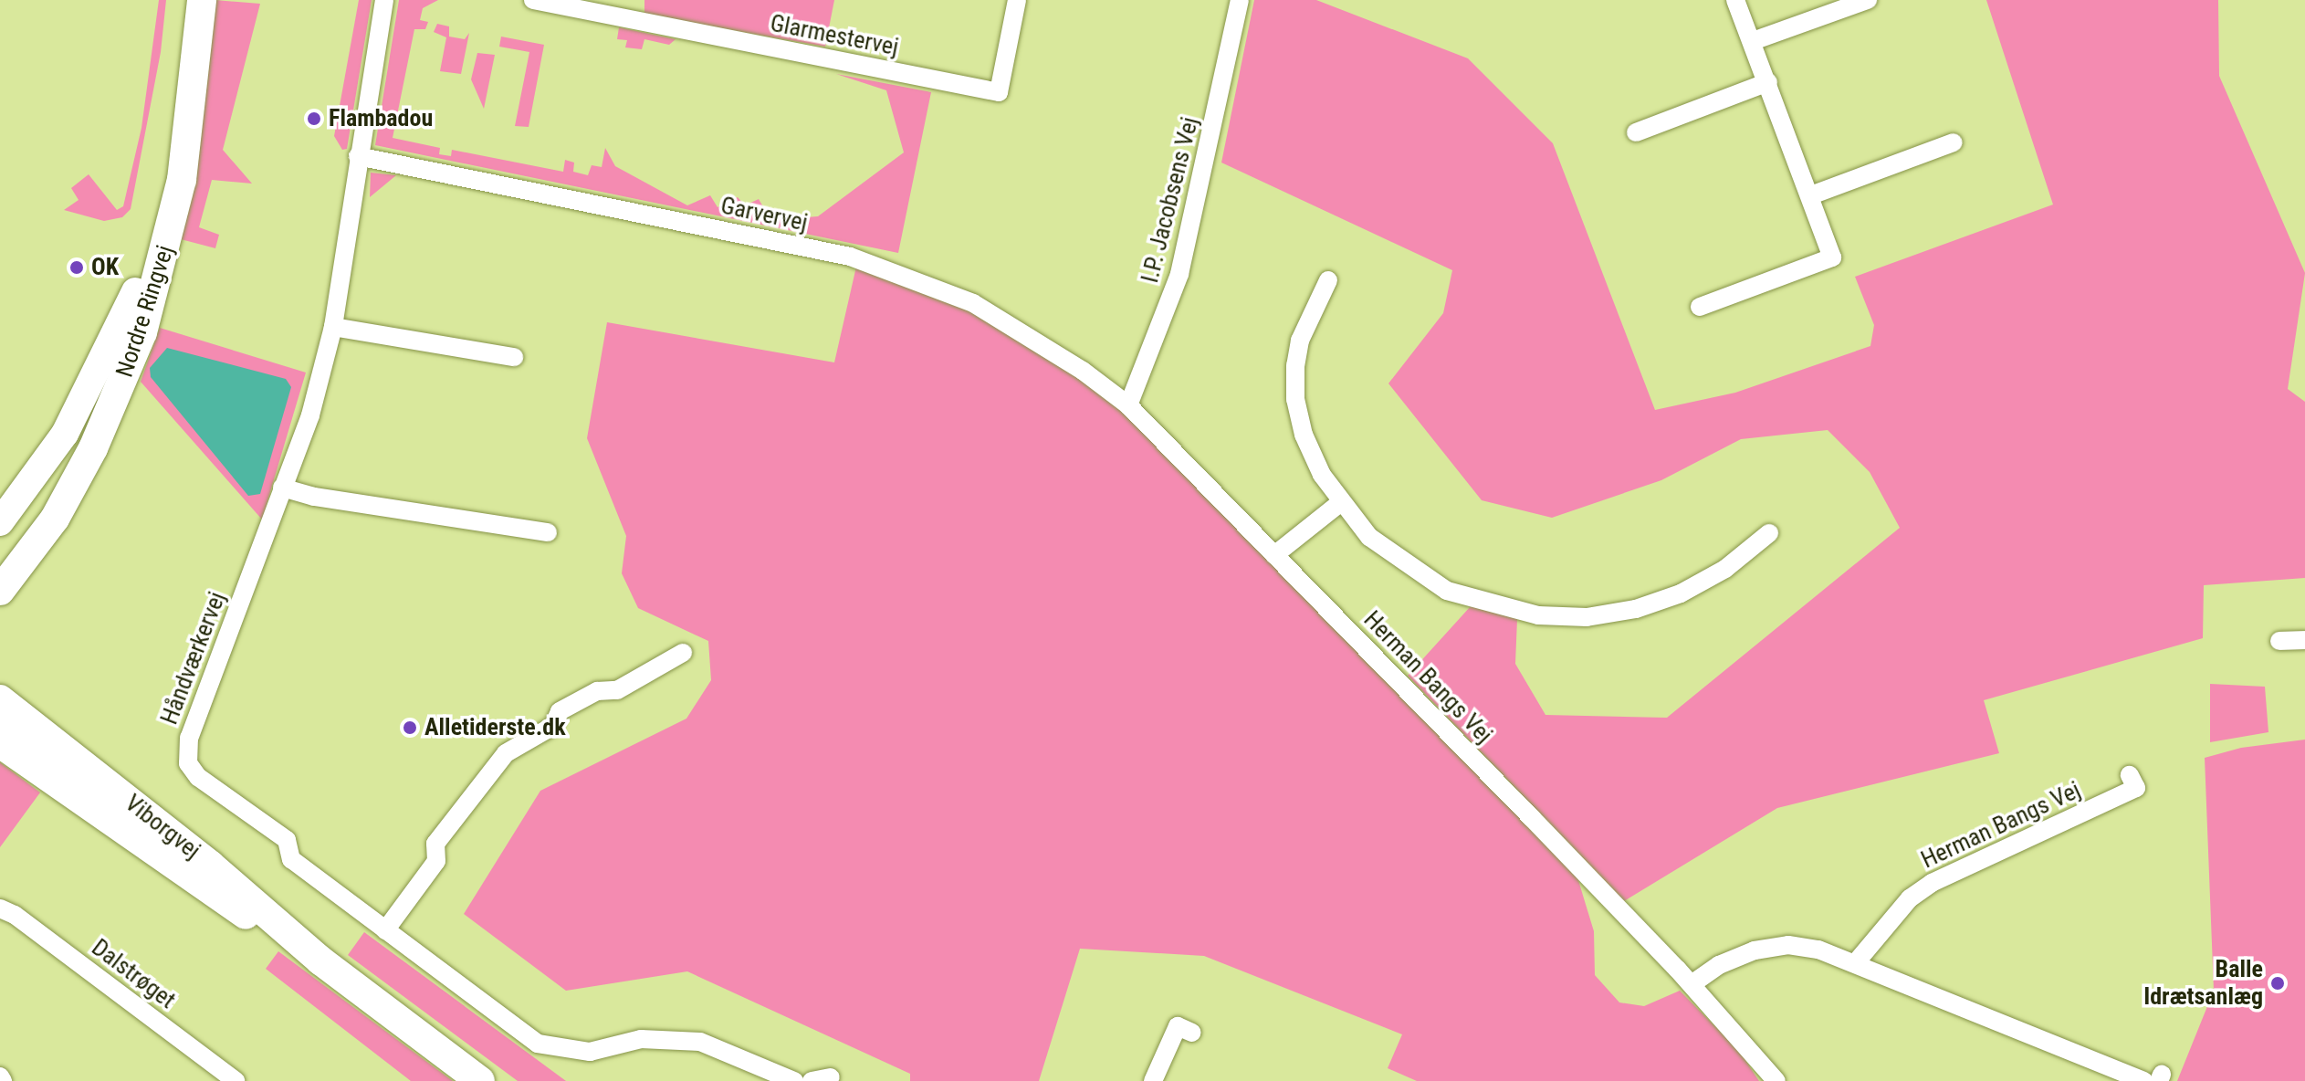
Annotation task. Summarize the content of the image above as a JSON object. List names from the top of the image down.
{
  "streets": {
    "main road": ["Nordre Ringvej", "Viborgvej"],
    "street": [
      "Glarmestervej",
      "I.P. Jacobsens Vej",
      "Garvervej",
      "Håndværkervej",
      "Herman Bangs Vej",
      "Dalstrøget"
    ]
  },
  "crossings": [
    ["I.P. Jacobsens Vej", "Garvervej"],
    ["I.P. Jacobsens Vej", "Herman Bangs Vej"],
    ["Garvervej", "Håndværkervej"],
    ["Garvervej", "Herman Bangs Vej"]
  ],
  "places": [
    "Flambadou",
    "OK",
    "Alletiderste.dk",
    "Balle Idrætsanlæg"
  ]
}
